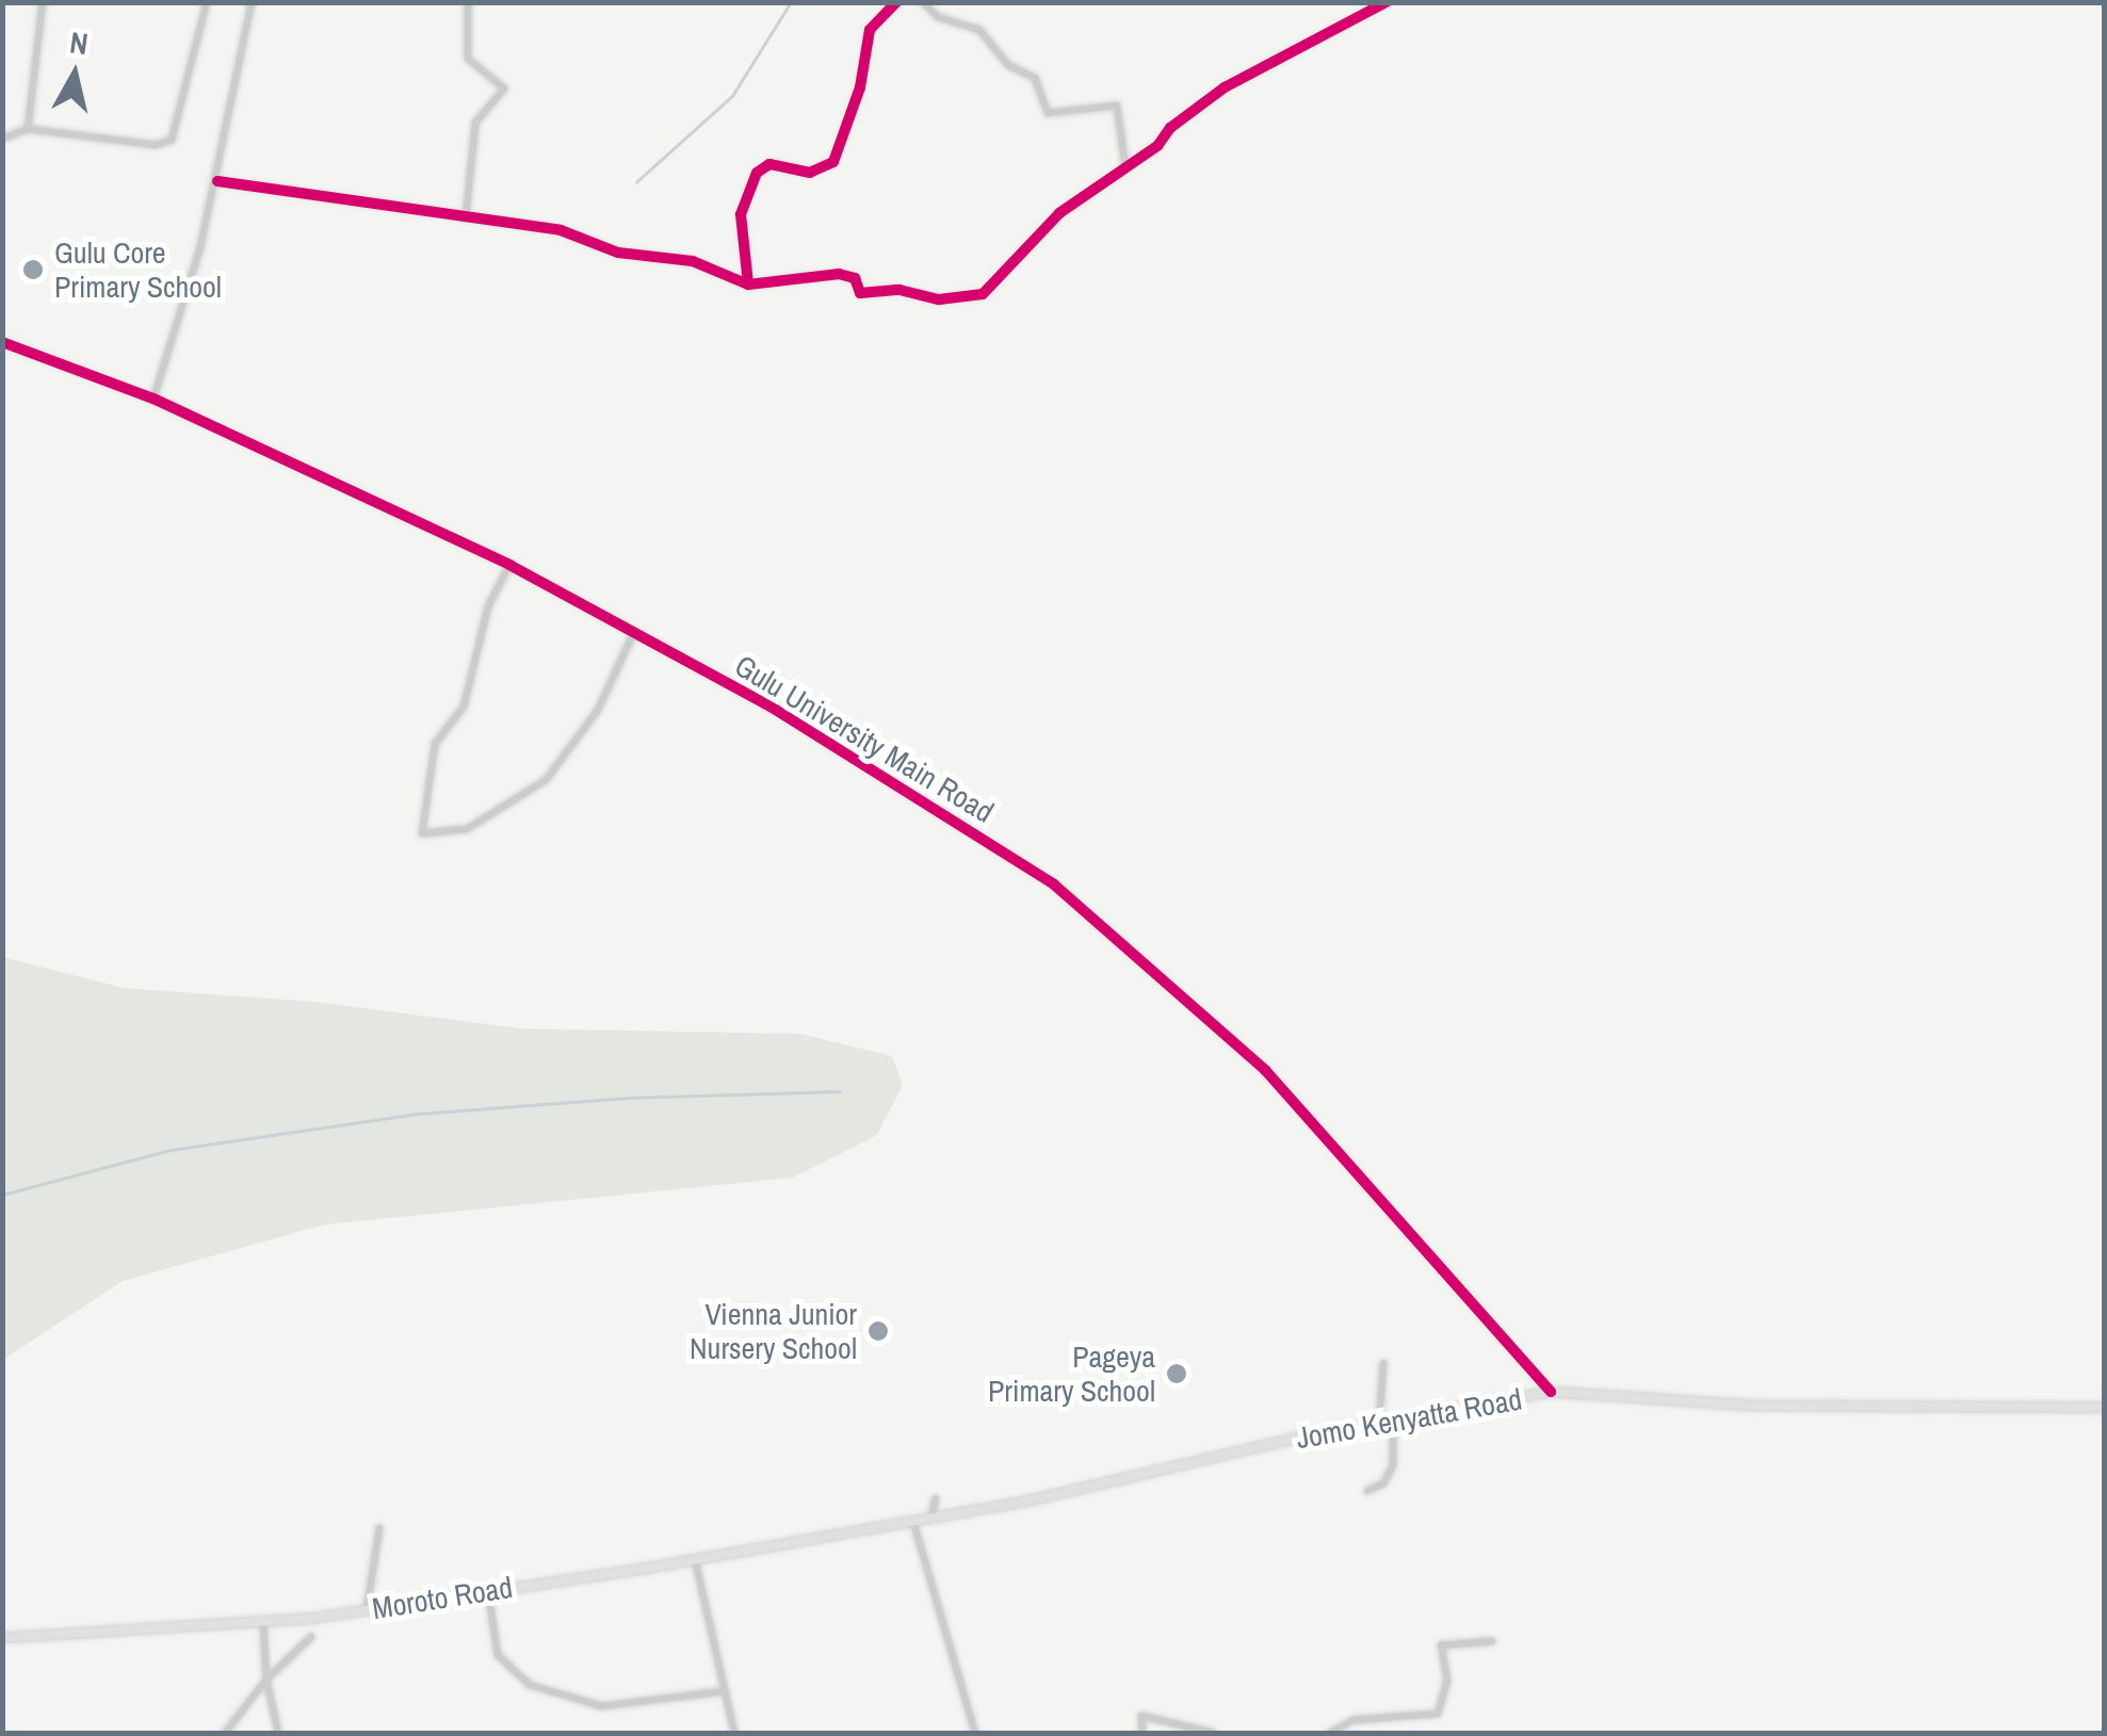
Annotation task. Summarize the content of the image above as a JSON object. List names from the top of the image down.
{
  "streets": {
    "main road": ["Jomo Kenyatta Road", "Moroto Road"],
    "street": ["Gulu University Main Road"]
  },
  "crossings": [
    ["Gulu University Main Road", "Jomo Kenyatta Road"],
    ["Jomo Kenyatta Road", "Moroto Road"]
  ],
  "places": ["Gulu Core Primary School", "Vienna Junior Nursery School", "Pageya Primary School"],
  "north": "top"
}
